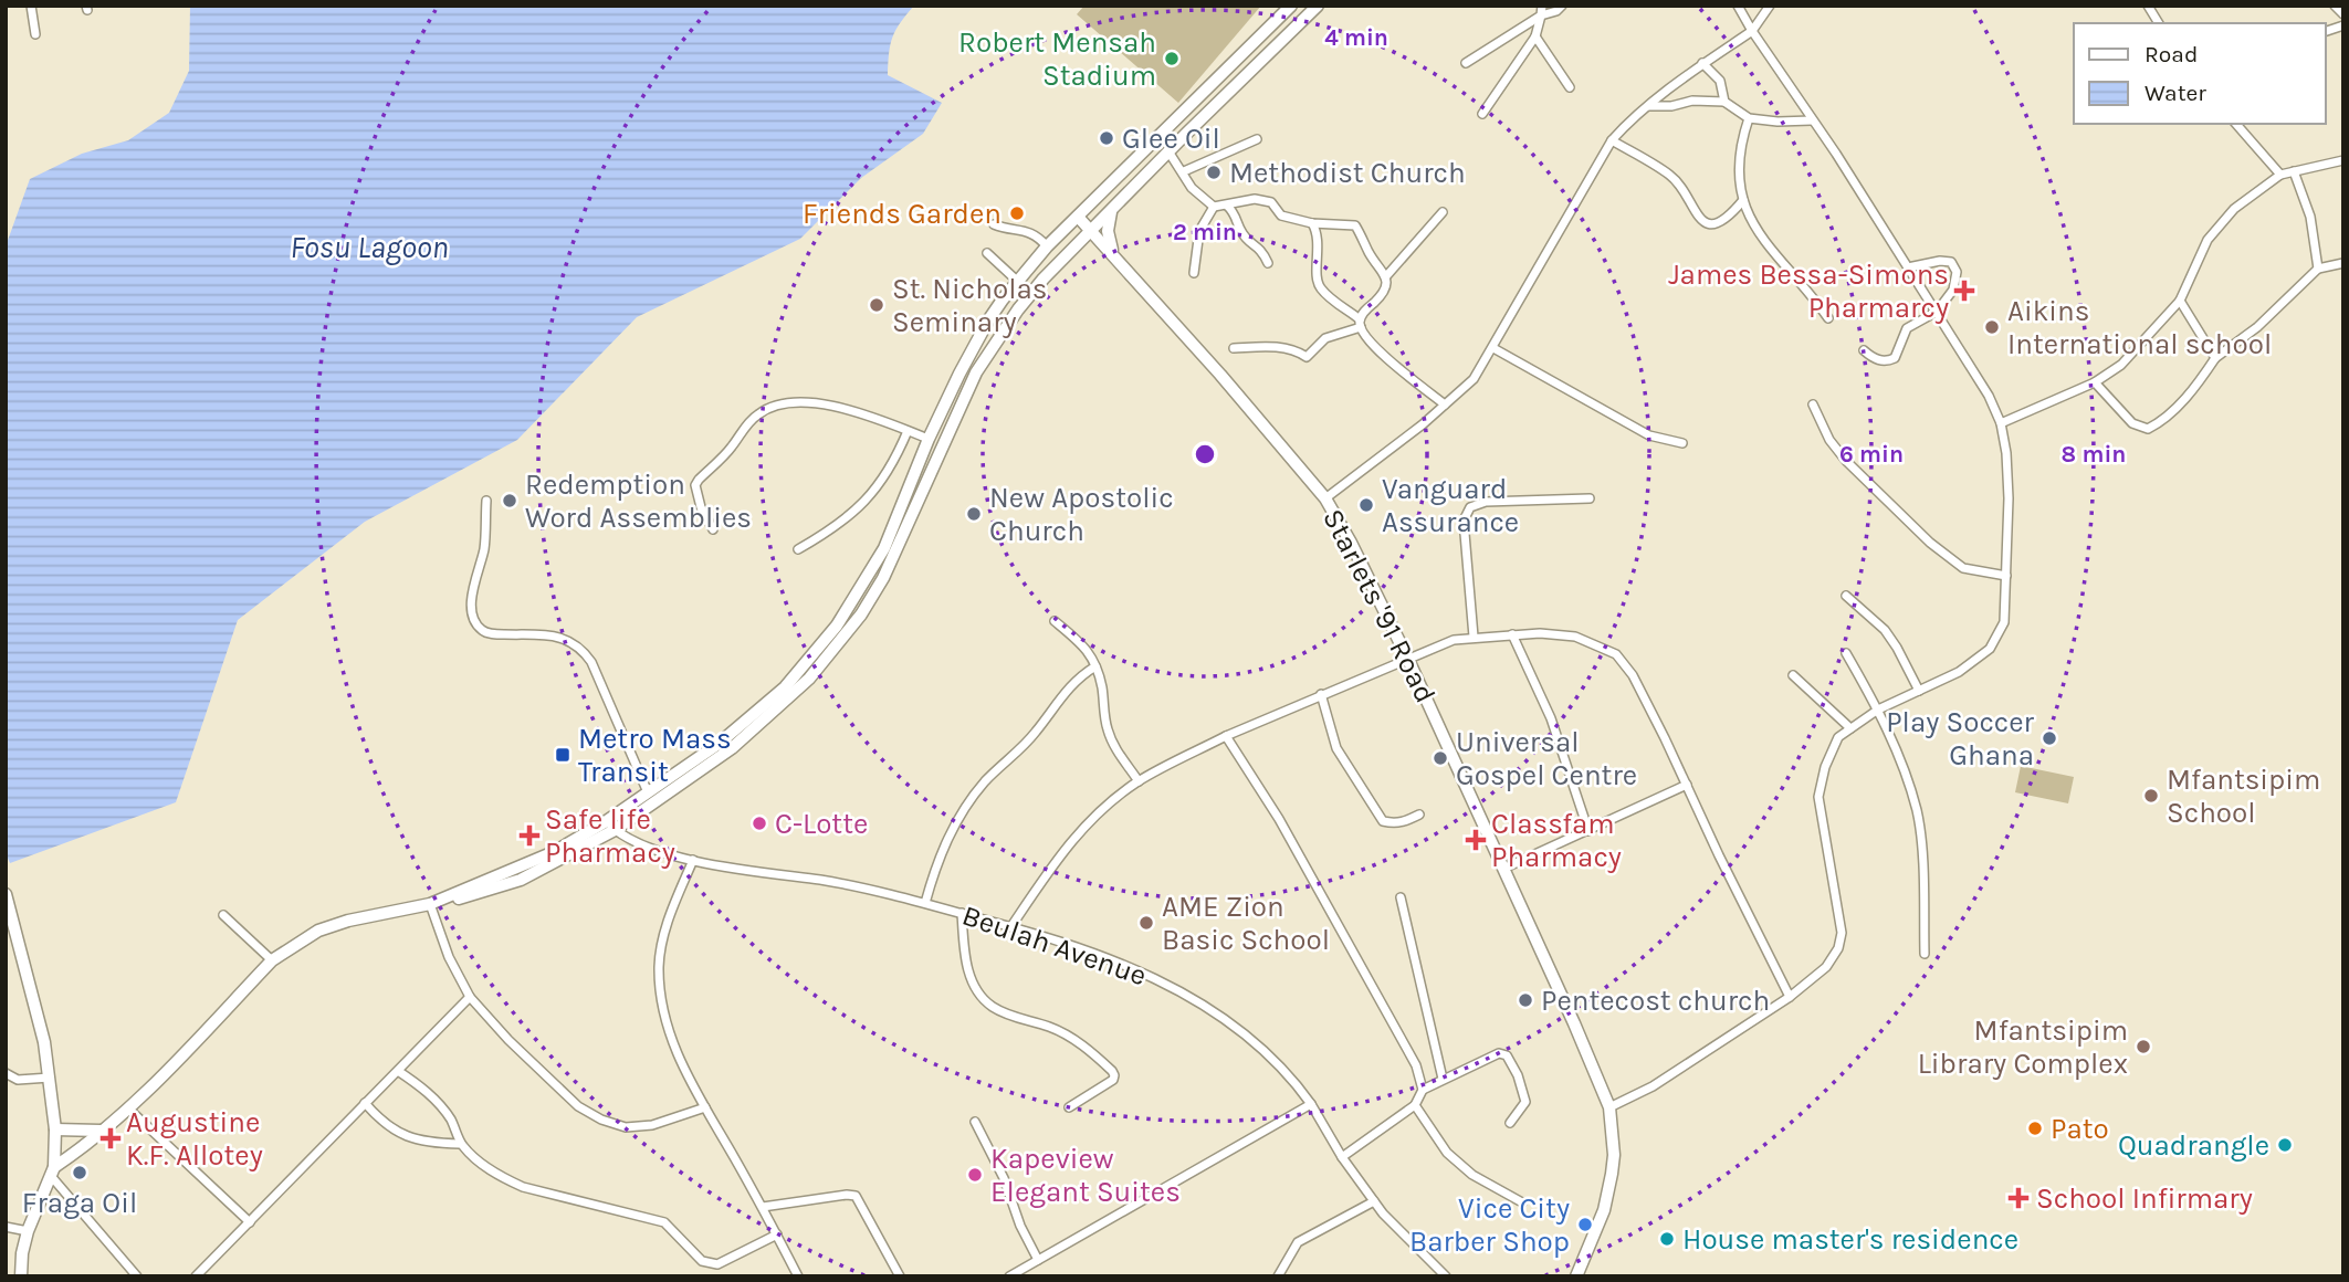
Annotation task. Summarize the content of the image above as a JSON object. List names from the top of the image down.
{
  "streets": {
    "street": ["Starlets '91 Road", "Beulah Avenue"]
  },
  "water": ["Fosu Lagoon"],
  "places": {
    "other": [
      "Robert Mensah Stadium",
      "Glee Oil",
      "Methodist Church",
      "Friends Garden",
      "St. Nicholas Seminary",
      "Aikins International school",
      "Redemption Word Assemblies",
      "Vanguard Assurance",
      "New Apostolic Church",
      "Play Soccer Ghana",
      "Universal Gospel Centre",
      "Mfantsipim School",
      "C-Lotte",
      "AME Zion Basic School",
      "Pentecost church",
      "Mfantsipim Library Complex",
      "Pato",
      "Quadrangle",
      "Fraga Oil",
      "Kapeview Elegant Suites",
      "Vice City Barber Shop",
      "House master's residence"
    ],
    "health": [
      "James Bessa-Simons Pharmarcy",
      "Safe life Pharmacy",
      "Classfam Pharmacy",
      "Augustine K.F. Allotey",
      "School Infirmary"
    ],
    "transit": ["Metro Mass Transit"]
  },
  "legend": ["Road", "Water"],
  "rings": [
    "4 min",
    "2 min",
    "6 min",
    "8 min"
  ]
}
